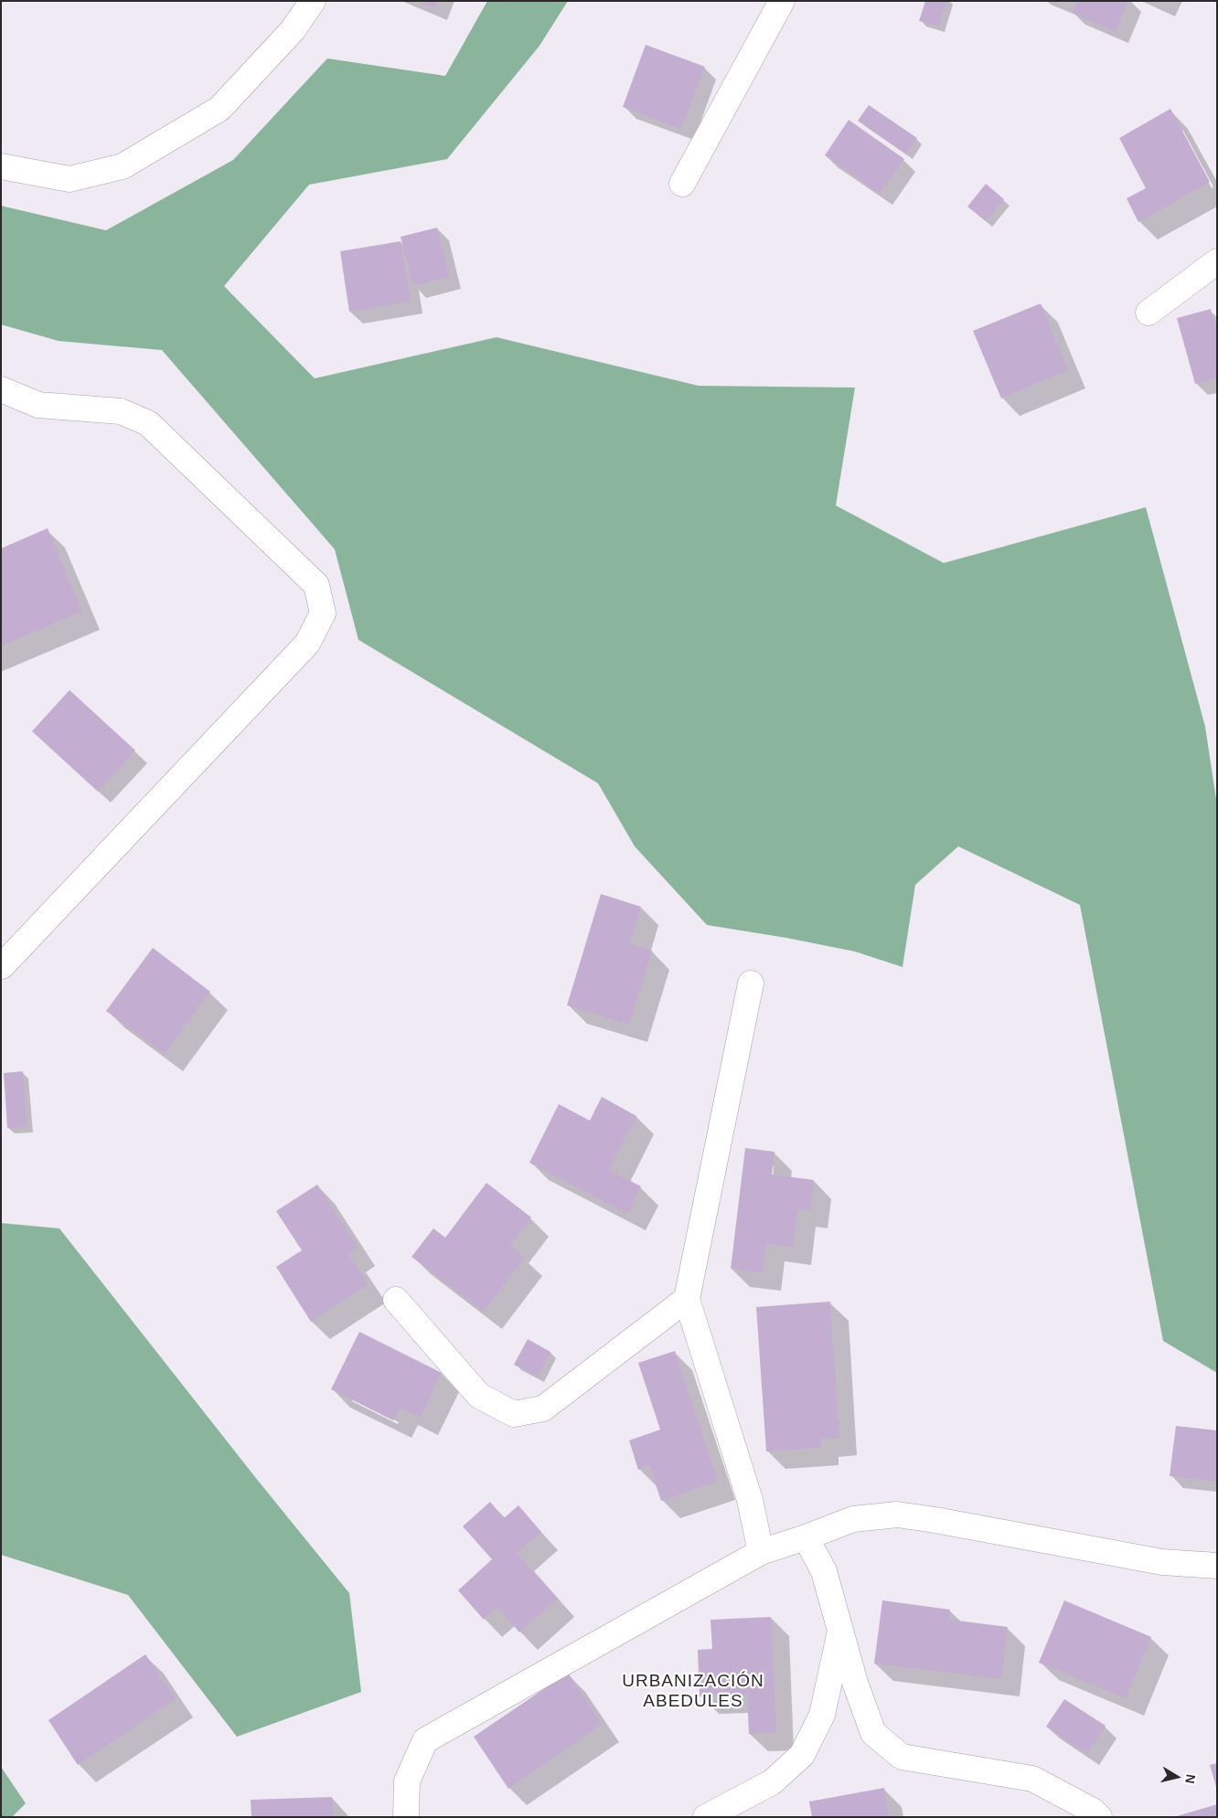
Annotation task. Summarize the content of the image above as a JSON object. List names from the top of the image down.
{
  "districts": ["URBANIZACIÓN ABEDULES"],
  "north": "right"
}
